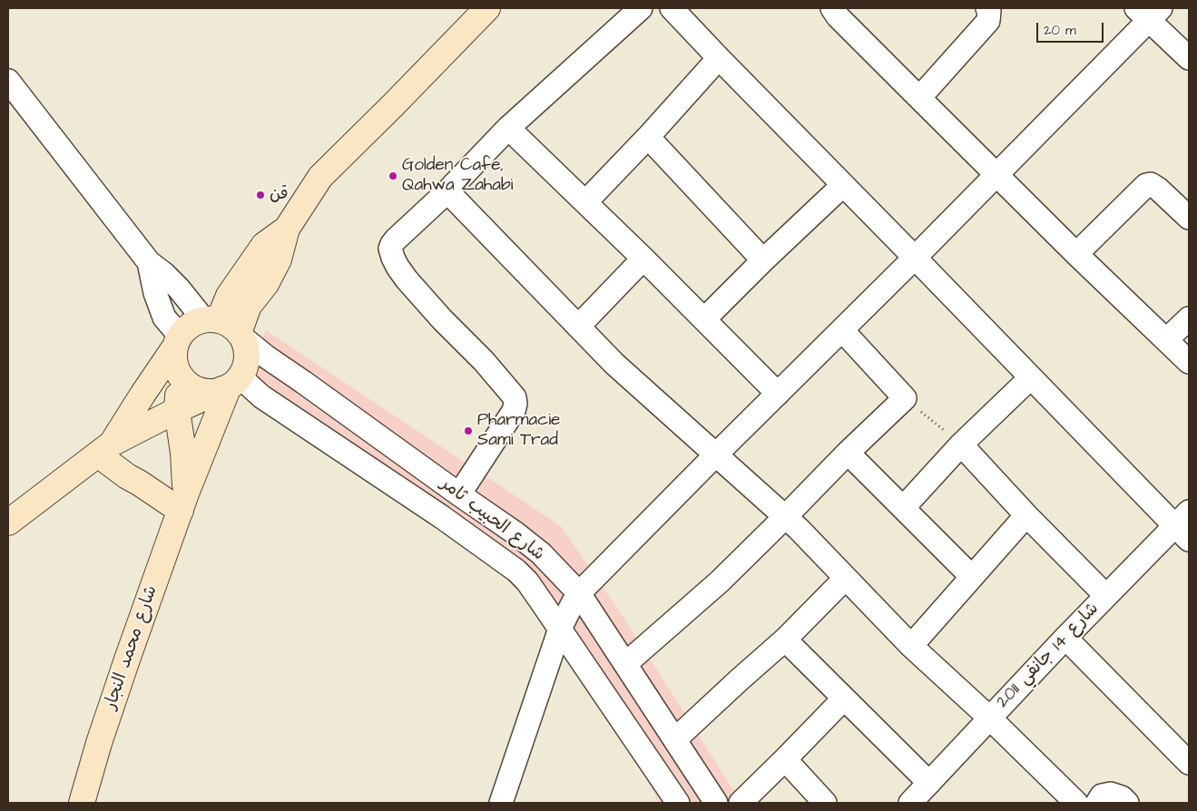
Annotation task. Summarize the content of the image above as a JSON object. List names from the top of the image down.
{
  "streets": {
    "main road": ["شارع محمد النجار"],
    "street": ["شارع الحبيب ثامر", "شارع 14 جانفي 2011"]
  },
  "crossings": [
    ["شارع الحبيب ثامر", "شارع محمد النجار"]
  ],
  "places": ["Golden Cafe, Qahwa Zahabi", "قن", "Pharmacie Sami Trad"],
  "scale_bar": "20 m"
}
